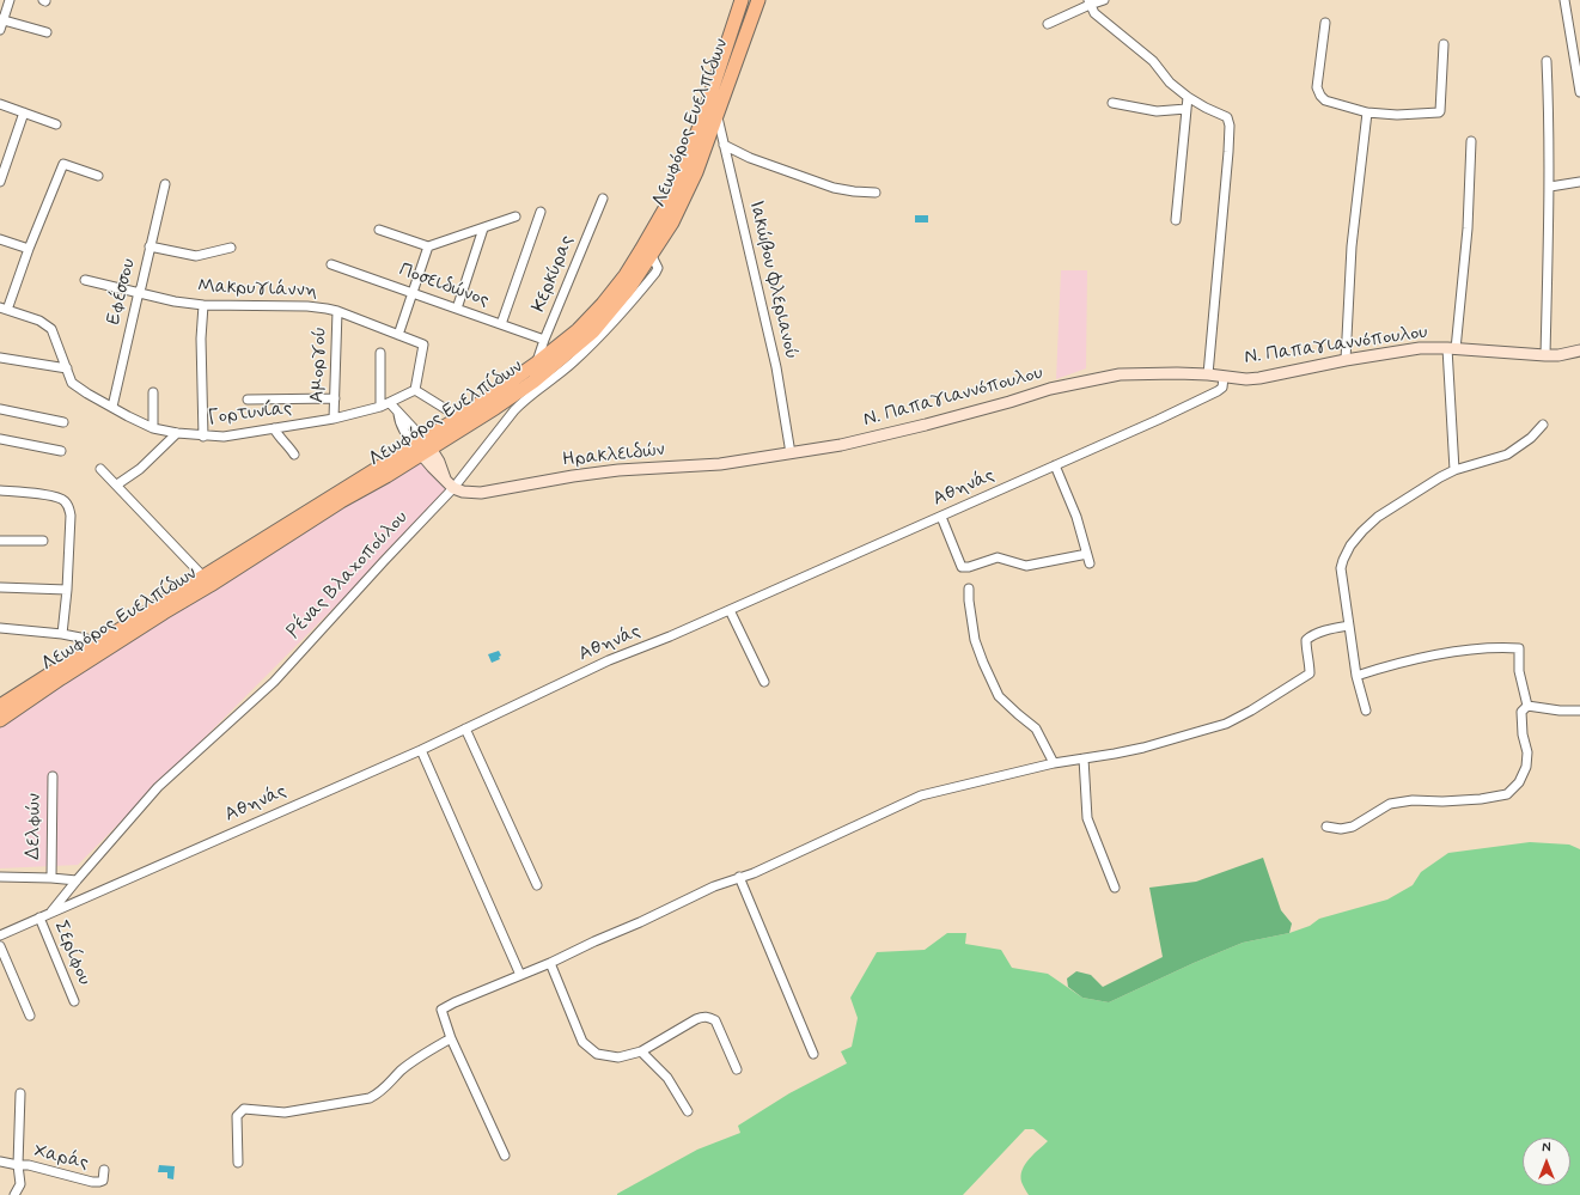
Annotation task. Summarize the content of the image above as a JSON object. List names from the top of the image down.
{
  "streets": {
    "main road": ["Λεωφόρος Ευελπίδων"],
    "street": [
      "Κερκύρας",
      "Ιακώβου Φλεριανού",
      "Ποσειδώνος",
      "Μακρυγιάννη",
      "Εφέσσου",
      "Ν. Παπαγιαννόπουλου",
      "Αμοργού",
      "Γορτυνίας",
      "Ηρακλειδών",
      "Αθηνάς",
      "Ρένας Βλαχοπούλου",
      "Δελφών",
      "Σερίφου",
      "Χαράς"
    ]
  },
  "crossings": [
    ["Λεωφόρος Ευελπίδων", "Κερκύρας"],
    ["Λεωφόρος Ευελπίδων", "Ιακώβου Φλεριανού"],
    ["Λεωφόρος Ευελπίδων", "Ρένας Βλαχοπούλου"],
    ["Κερκύρας", "Ποσειδώνος"],
    ["Ιακώβου Φλεριανού", "Ν. Παπαγιαννόπουλου"],
    ["Ιακώβου Φλεριανού", "Ηρακλειδών"],
    ["Μακρυγιάννη", "Εφέσσου"],
    ["Μακρυγιάννη", "Αμοργού"],
    ["Μακρυγιάννη", "Γορτυνίας"],
    ["Εφέσσου", "Γορτυνίας"],
    ["Ν. Παπαγιαννόπουλου", "Ηρακλειδών"],
    ["Ν. Παπαγιαννόπουλου", "Αθηνάς"],
    ["Αμοργού", "Γορτυνίας"],
    ["Ηρακλειδών", "Ρένας Βλαχοπούλου"],
    ["Αθηνάς", "Ρένας Βλαχοπούλου"],
    ["Αθηνάς", "Σερίφου"]
  ],
  "north": "top"
}
